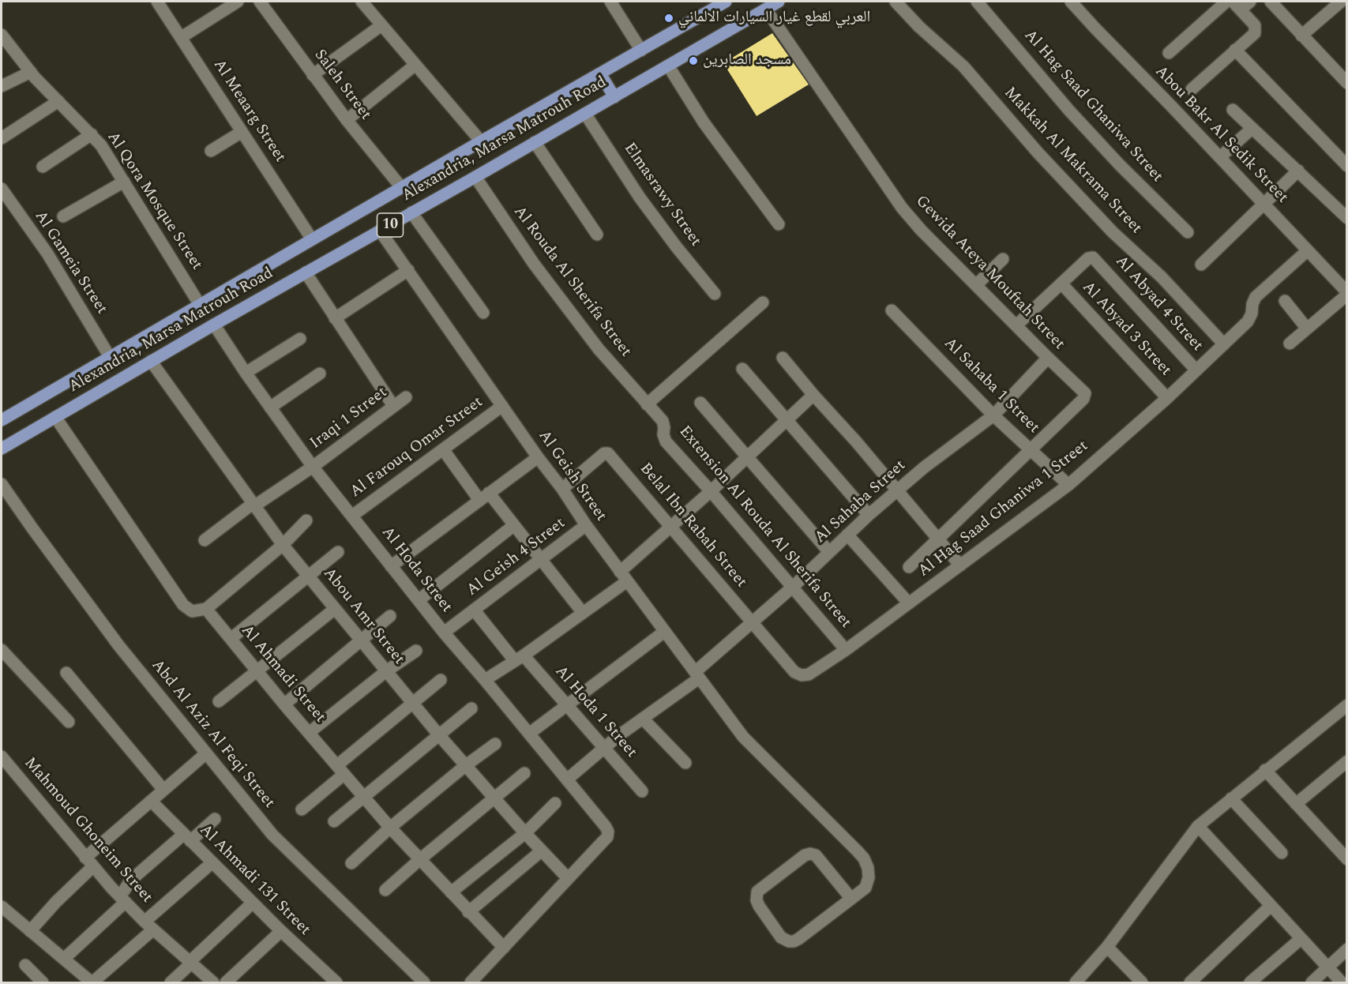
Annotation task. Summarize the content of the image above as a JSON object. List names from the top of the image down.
{
  "streets": {
    "main road": ["Alexandria, Marsa Matrouh Road", "10"],
    "street": [
      "Saleh Street",
      "Al Hag Saad Ghaniwa Street",
      "Al Meaarg Street",
      "Abou Bakr Al Sedik Street",
      "Makkah Al Makrama Street",
      "Elmasrawy Street",
      "Al Qora Mosque Street",
      "Al Gameia Street",
      "Gewida Ateya Mouftah Street",
      "Al Rouda Al Sherifa Street",
      "Al Abyad 4 Street",
      "Al Abyad 3 Street",
      "Al Sahaba 1 Street",
      "Iraqi 1 Street",
      "Al Farouq Omar Street",
      "Al Geish Street",
      "Al Sahaba Street",
      "Al Hag Saad Ghaniwa 1 Street",
      "Belal Ibn Rabah Street",
      "Extension Al Rouda Al Sherifa Street",
      "Al Geish 4 Street",
      "Al Hoda Street",
      "Abou Amr Street",
      "Al Ahmadi Street",
      "Al Hoda 1 Street",
      "Abd Al Aziz Al Feqi Street",
      "Mahmoud Ghoneim Street",
      "Al Ahmadi 131 Street"
    ]
  },
  "crossings": [
    ["Saleh Street", "Alexandria, Marsa Matrouh Road"],
    ["Al Meaarg Street", "Alexandria, Marsa Matrouh Road"],
    ["Abou Bakr Al Sedik Street", "Al Hag Saad Ghaniwa 1 Street"],
    ["Alexandria, Marsa Matrouh Road", "Elmasrawy Street"],
    ["Alexandria, Marsa Matrouh Road", "Al Qora Mosque Street"],
    ["Alexandria, Marsa Matrouh Road", "Al Gameia Street"],
    ["Alexandria, Marsa Matrouh Road", "Gewida Ateya Mouftah Street"],
    ["Alexandria, Marsa Matrouh Road", "Al Rouda Al Sherifa Street"],
    ["Alexandria, Marsa Matrouh Road", "Al Geish Street"],
    ["Alexandria, Marsa Matrouh Road", "Al Hoda Street"],
    ["Alexandria, Marsa Matrouh Road", "Abou Amr Street"],
    ["Makkah Al Makrama Street", "Al Hag Saad Ghaniwa 1 Street"],
    ["Gewida Ateya Mouftah Street", "Al Sahaba 1 Street"],
    ["Gewida Ateya Mouftah Street", "Al Sahaba Street"],
    ["Al Rouda Al Sherifa Street", "Extension Al Rouda Al Sherifa Street"],
    ["Al Abyad 4 Street", "Al Abyad 3 Street"],
    ["Al Abyad 4 Street", "Al Hag Saad Ghaniwa 1 Street"],
    ["Al Abyad 3 Street", "Al Hag Saad Ghaniwa 1 Street"],
    ["Al Sahaba 1 Street", "Al Sahaba Street"],
    ["Al Sahaba 1 Street", "Al Hag Saad Ghaniwa 1 Street"],
    ["Iraqi 1 Street", "Al Hoda Street"],
    ["Iraqi 1 Street", "Abou Amr Street"],
    ["Al Farouq Omar Street", "Al Geish Street"],
    ["Al Farouq Omar Street", "Al Hoda Street"],
    ["Al Geish Street", "Al Sahaba Street"],
    ["Al Geish Street", "Belal Ibn Rabah Street"],
    ["Al Geish Street", "Al Geish 4 Street"],
    ["Al Sahaba Street", "Belal Ibn Rabah Street"],
    ["Al Sahaba Street", "Extension Al Rouda Al Sherifa Street"],
    ["Al Sahaba Street", "Al Hoda Street"],
    ["Al Sahaba Street", "Al Hoda 1 Street"],
    ["Al Hag Saad Ghaniwa 1 Street", "Belal Ibn Rabah Street"],
    ["Al Hag Saad Ghaniwa 1 Street", "Extension Al Rouda Al Sherifa Street"],
    ["Al Geish 4 Street", "Al Hoda Street"],
    ["Al Geish 4 Street", "Al Hoda 1 Street"],
    ["Al Hoda Street", "Abou Amr Street"]
  ],
  "places": ["العربي لقطع غيار السيارات الالماني", "مسجد الصابرين"]
}
